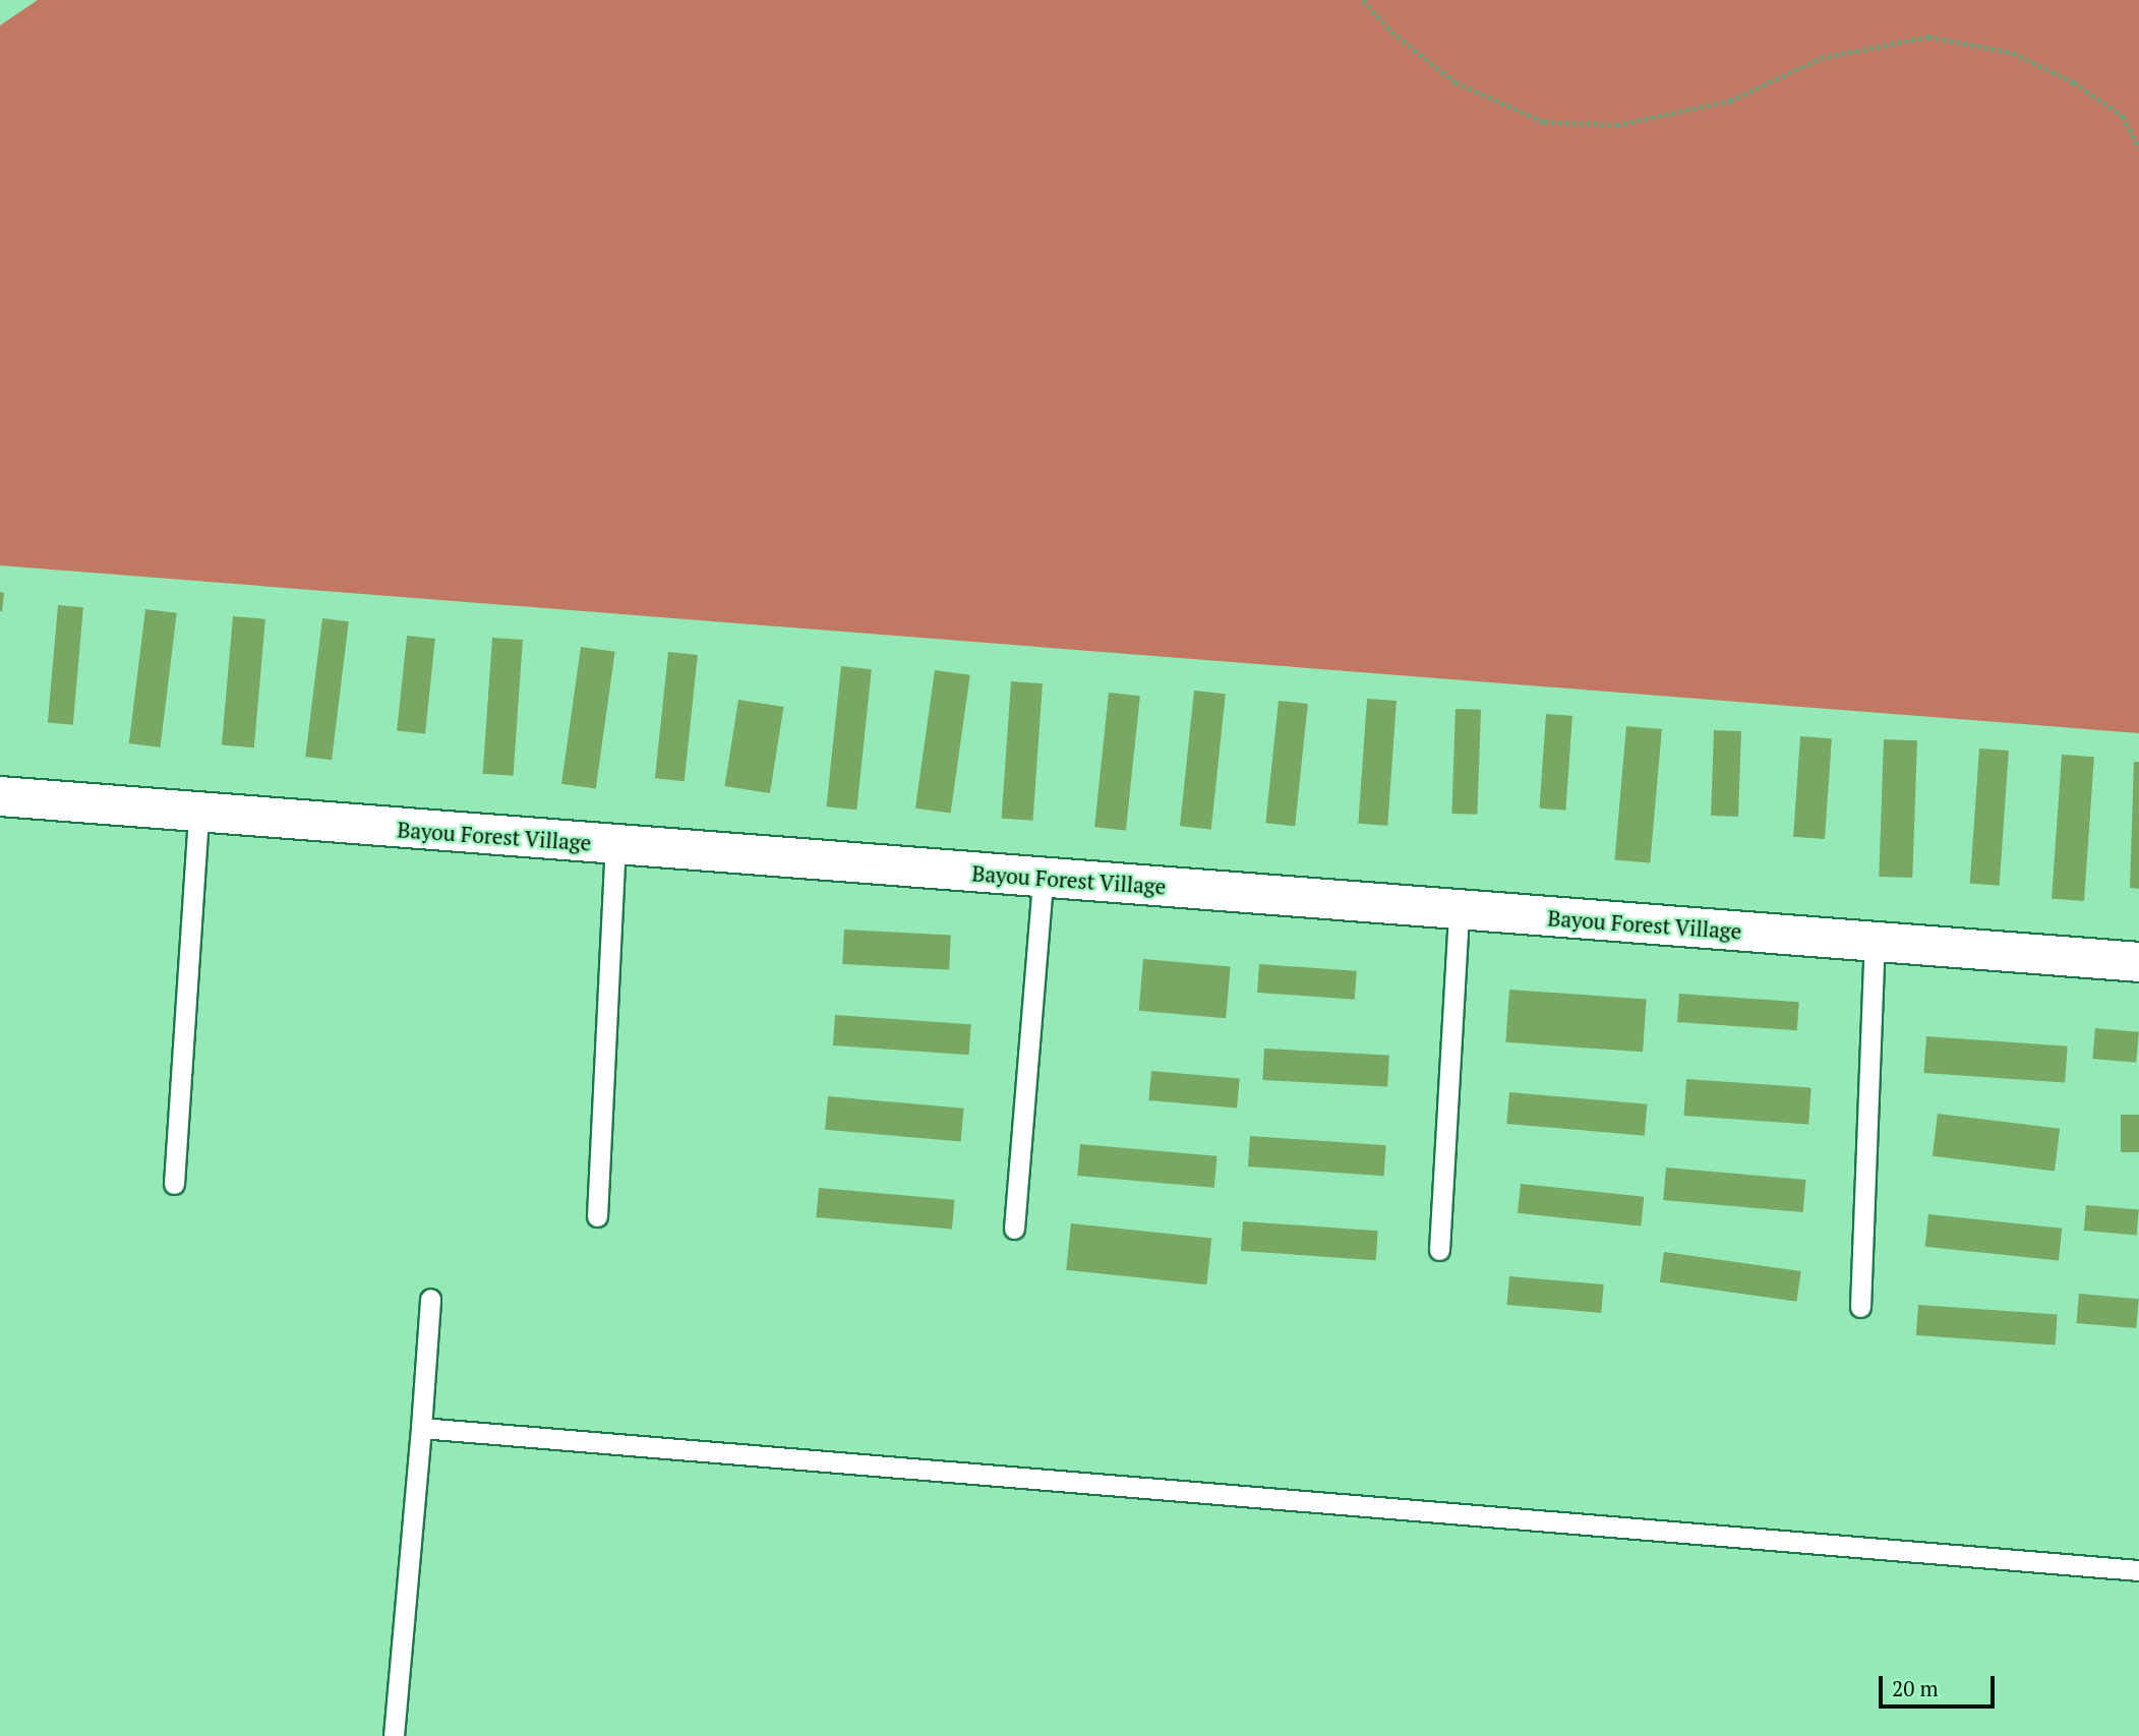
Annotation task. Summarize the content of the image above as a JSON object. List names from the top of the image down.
{
  "streets": {
    "street": ["Bayou Forest Village"]
  },
  "scale_bar": "20 m"
}
